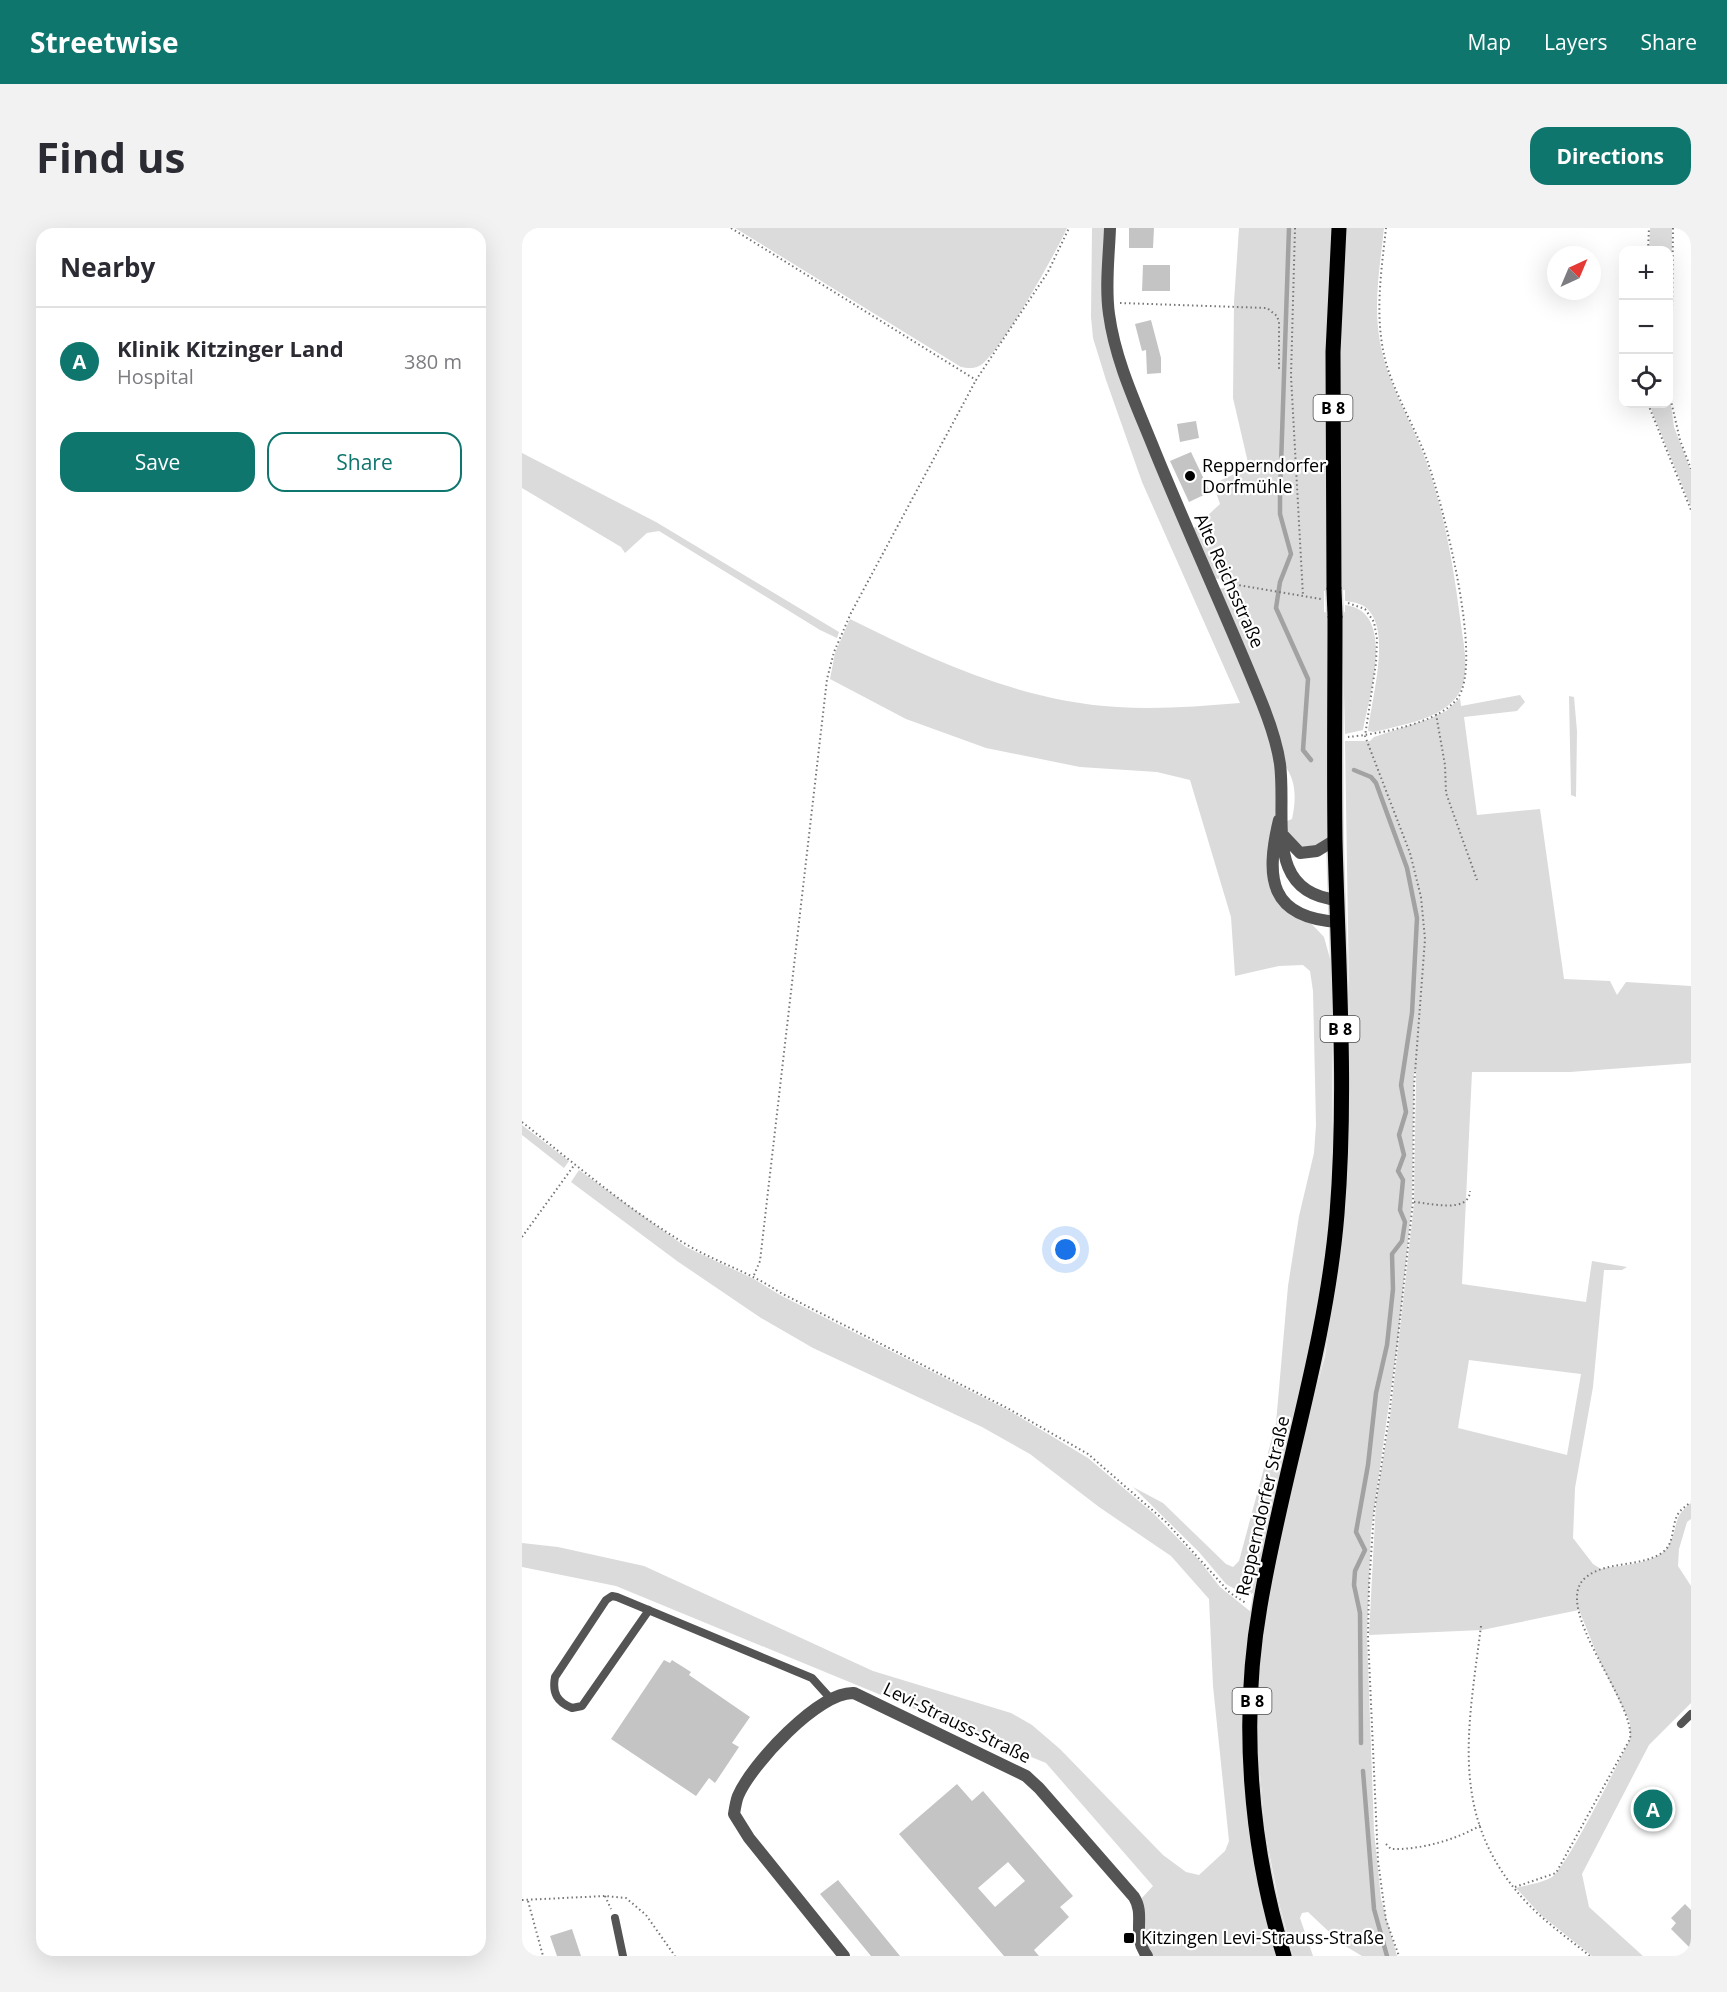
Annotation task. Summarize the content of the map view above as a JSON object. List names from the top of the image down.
{
  "streets": {
    "main road": ["B 8", "Repperndorfer Straße"],
    "street": ["Alte Reichsstraße", "Levi-Strauss-Straße"]
  },
  "crossings": [
    ["B 8", "Alte Reichsstraße"],
    ["B 8", "Repperndorfer Straße"],
    ["Alte Reichsstraße", "Repperndorfer Straße"]
  ],
  "places": {
    "other": ["Repperndorfer Dorfmühle"],
    "transit": ["Kitzingen Levi-Strauss-Straße"]
  },
  "north": "top right",
  "page": {
    "header": "Streetwise",
    "nav": ["Map", "Layers", "Share"],
    "buttons": [
      "Directions",
      ["Save", "Share"]
    ],
    "title": "Find us",
    "heading": "Nearby",
    "map_buttons": ["+", "−"],
    "list": [
      {
        "mark": "A",
        "name": "Klinik Kitzinger Land",
        "note": "Hospital",
        "value": "380 m"
      }
    ],
    "pins": "A"
  }
}
